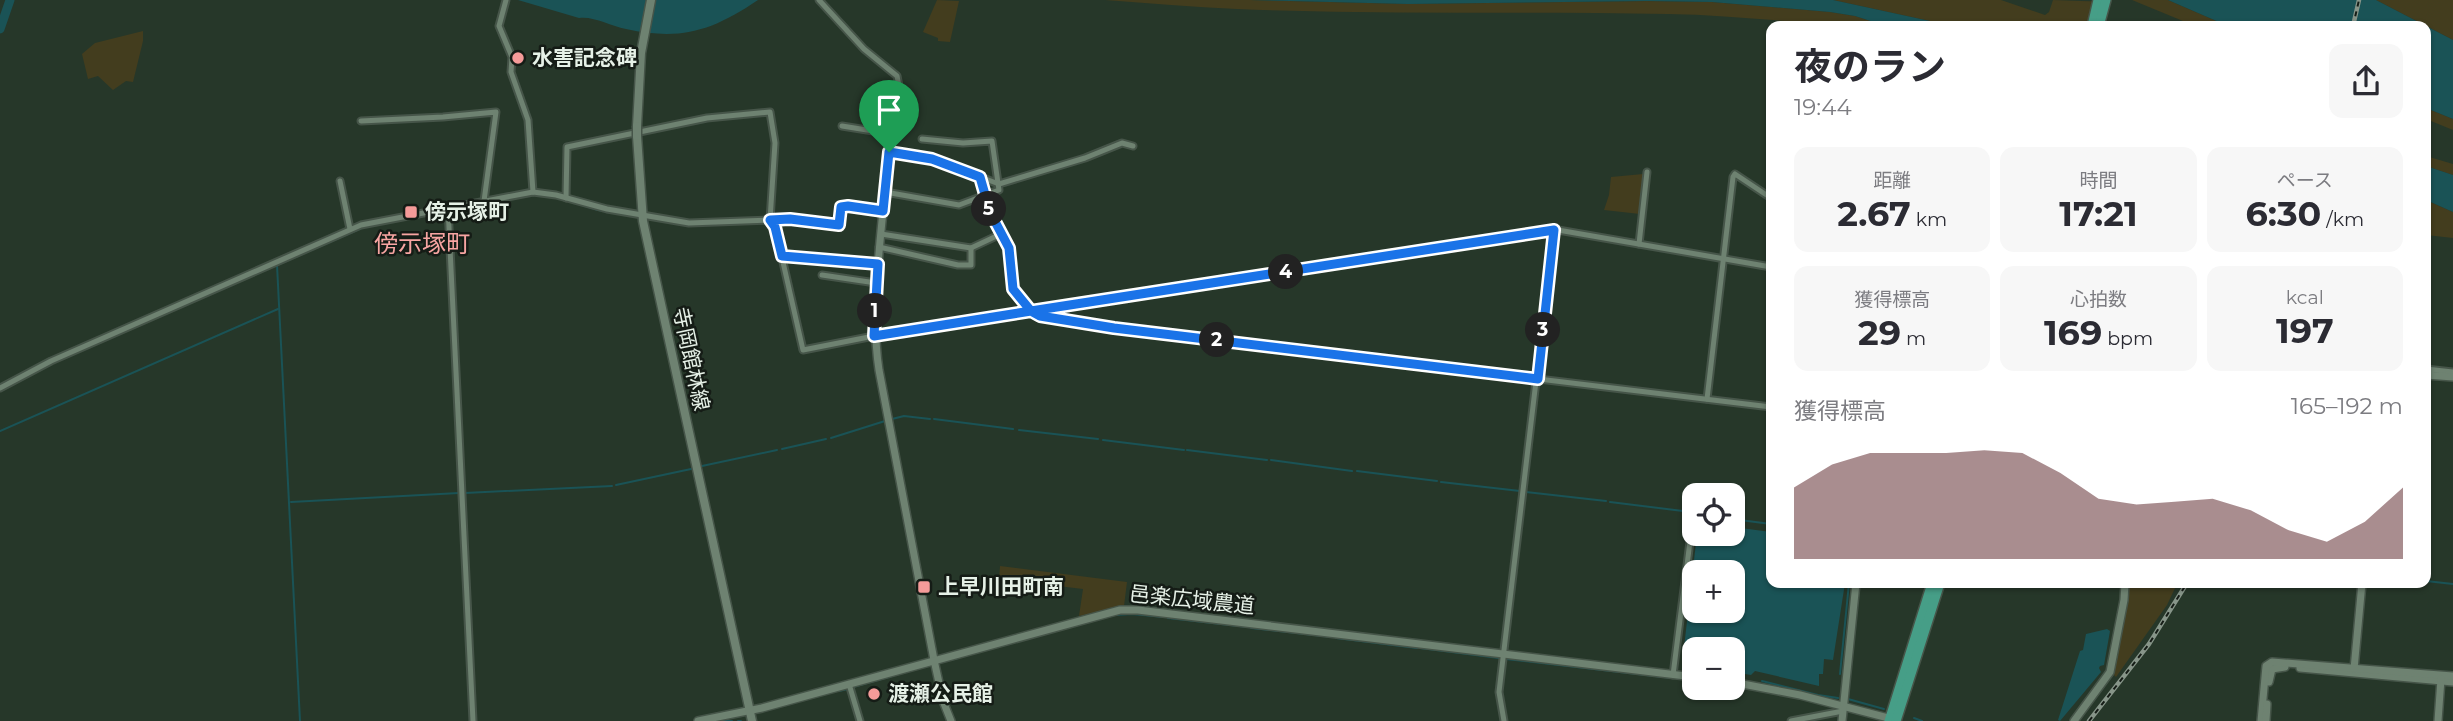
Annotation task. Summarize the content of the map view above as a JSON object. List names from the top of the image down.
{
  "streets": {
    "main road": ["寺岡館林線"],
    "street": ["邑楽広域農道"]
  },
  "crossings": [
    ["寺岡館林線", "邑楽広域農道"]
  ],
  "districts": ["傍示塚町"],
  "places": {
    "other": ["水害記念碑", "渡瀬公民館"],
    "transit": ["傍示塚町", "上早川田町南"]
  },
  "page": {
    "heading": ["夜のラン", "19:44"],
    "stats": [
      ["距離", "2.67 km"],
      ["時間", "17:21"],
      ["ペース", "6:30 /km"],
      ["獲得標高", "29 m"],
      ["心拍数", "169 bpm"],
      ["kcal", "197"]
    ],
    "pins": [
      "5",
      "4",
      "1",
      "3",
      "2"
    ],
    "chart": ["獲得標高", "165–192 m"],
    "map_buttons": ["+", "−"]
  }
}
